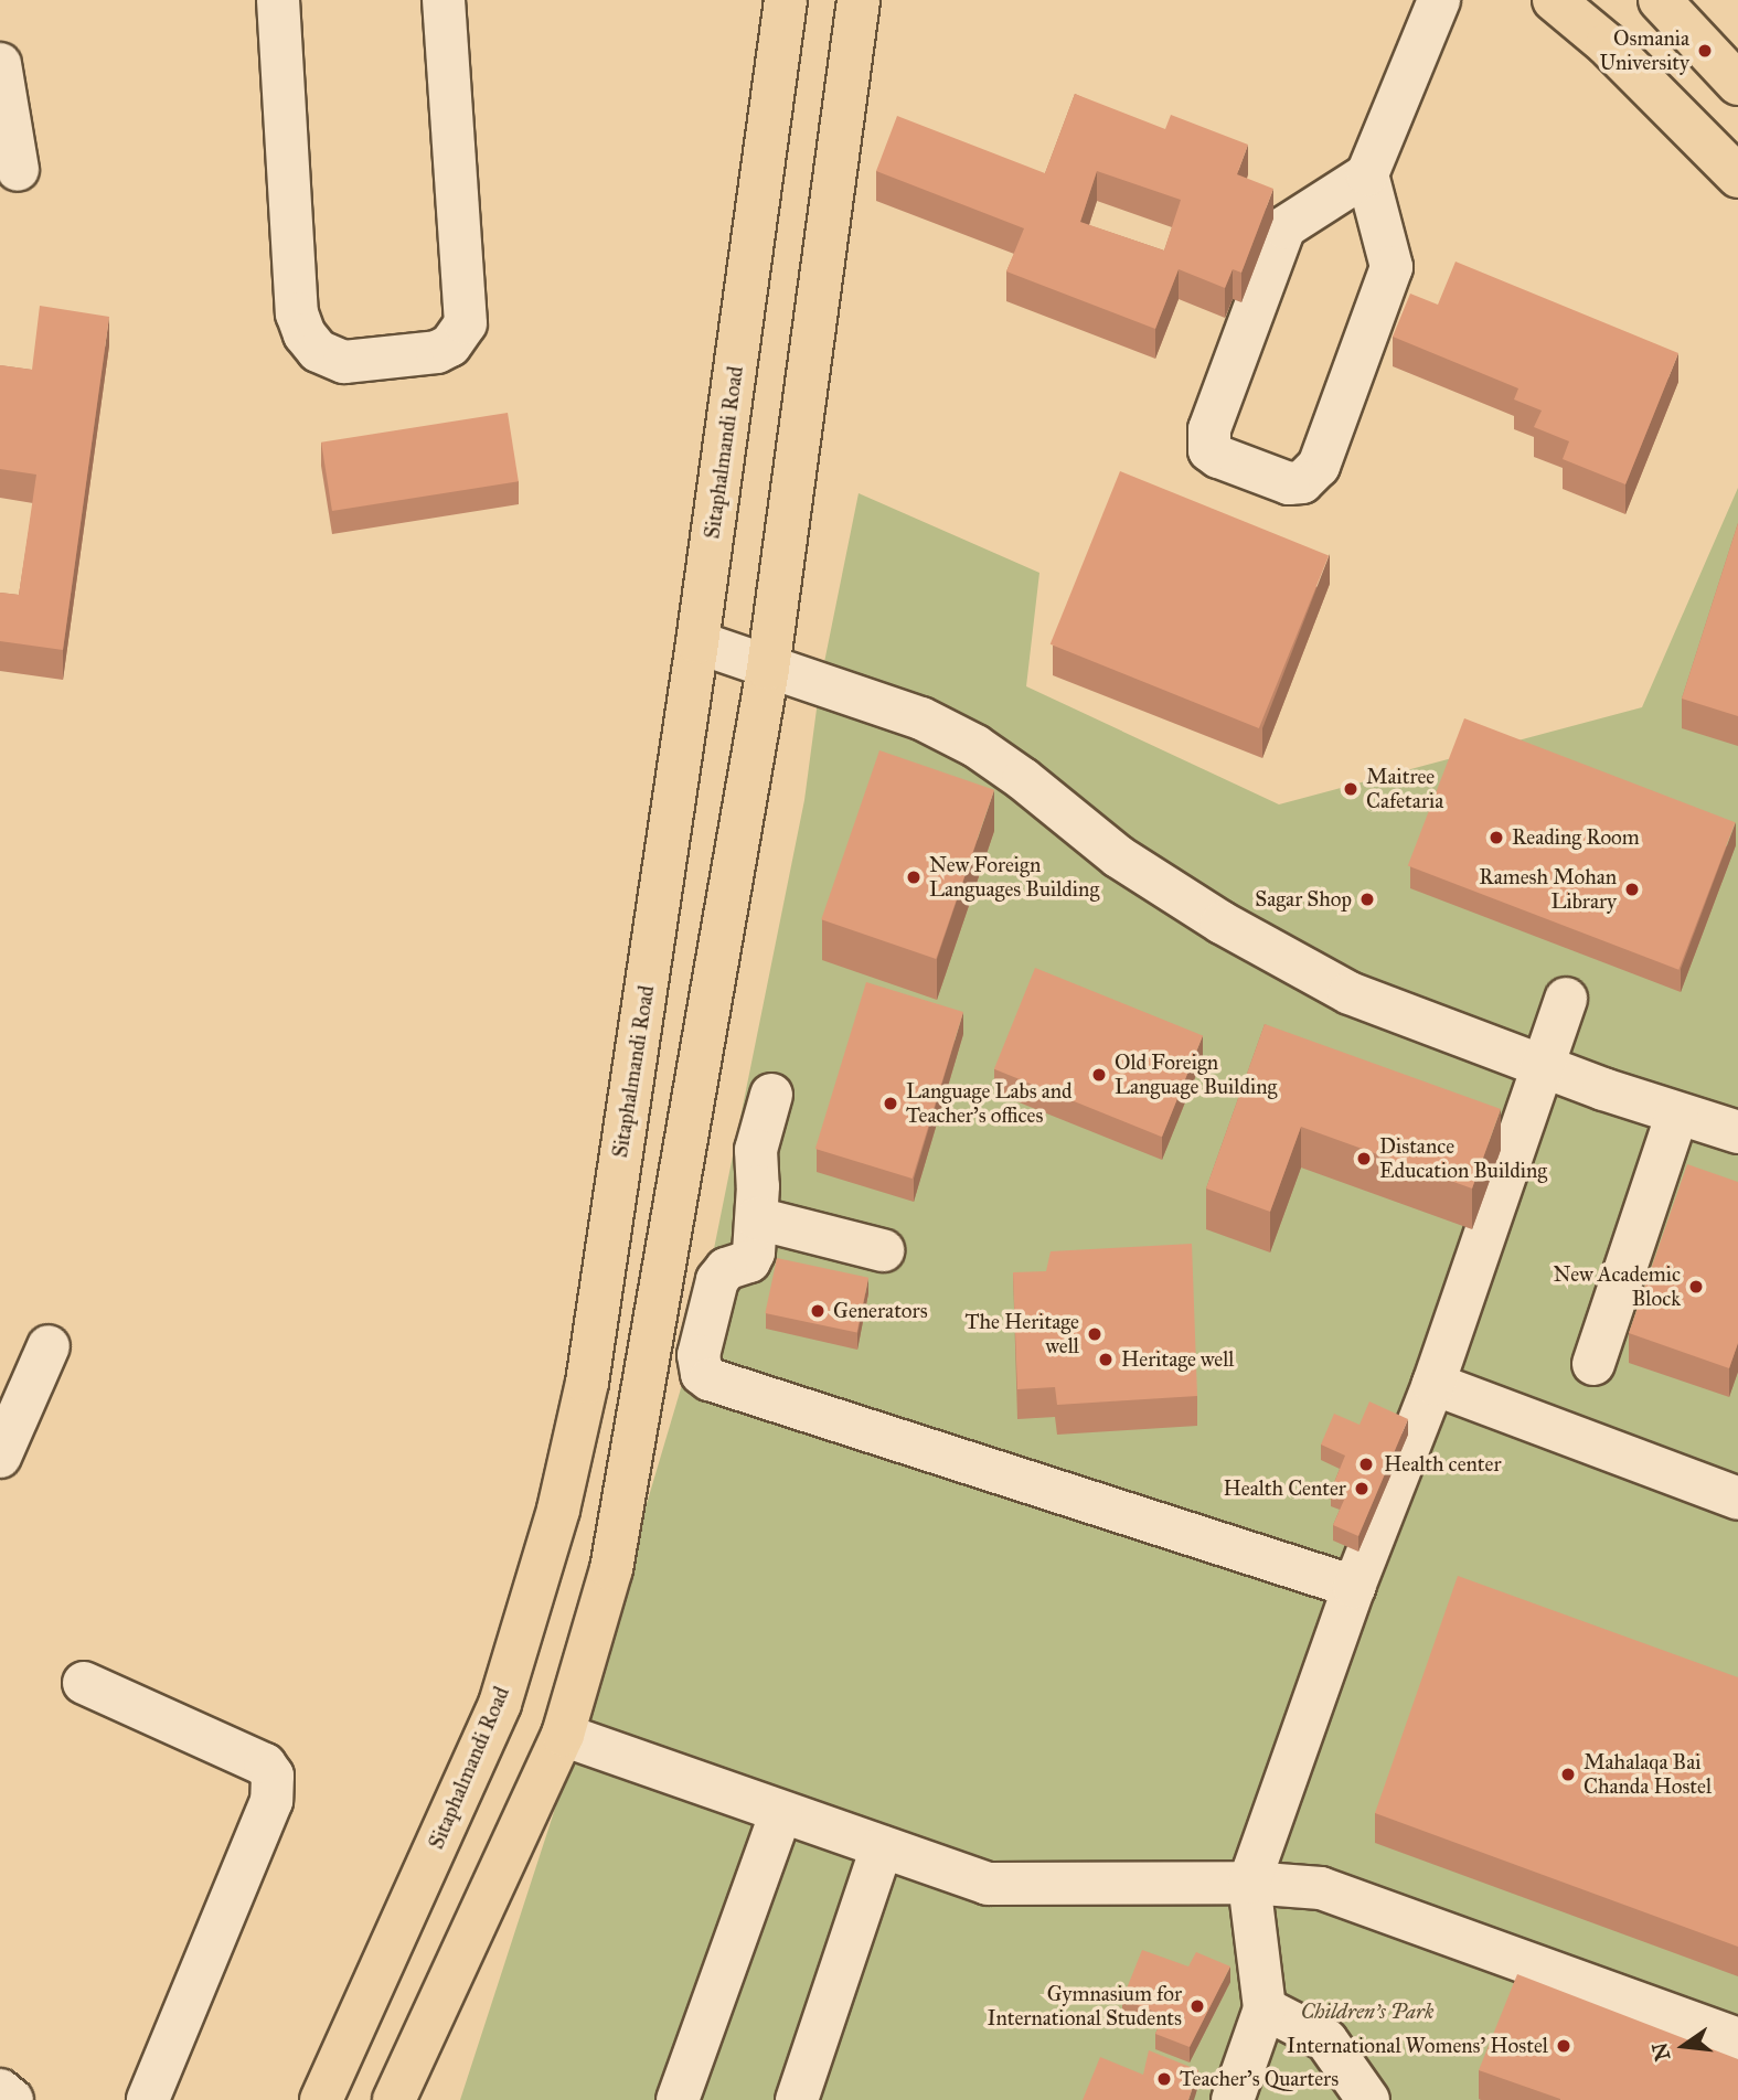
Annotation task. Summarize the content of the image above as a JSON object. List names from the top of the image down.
{
  "streets": {
    "main road": ["Sitaphalmandi Road"]
  },
  "parks": ["Children's Park"],
  "places": [
    "Osmania University",
    "Maitree Cafetaria",
    "Reading Room",
    "New Foreign Languages Building",
    "Ramesh Mohan Library",
    "Sagar Shop",
    "Old Foreign Language Building",
    "Language Labs and Teacher's offices",
    "Distance Education Building",
    "New Academic Block",
    "Generators",
    "The Heritage well",
    "Heritage well",
    "Health center",
    "Health Center",
    "Mahalaqa Bai Chanda Hostel",
    "Gymnasium for International Students",
    "International Womens' Hostel",
    "Teacher's Quarters"
  ],
  "north": "left"
}
